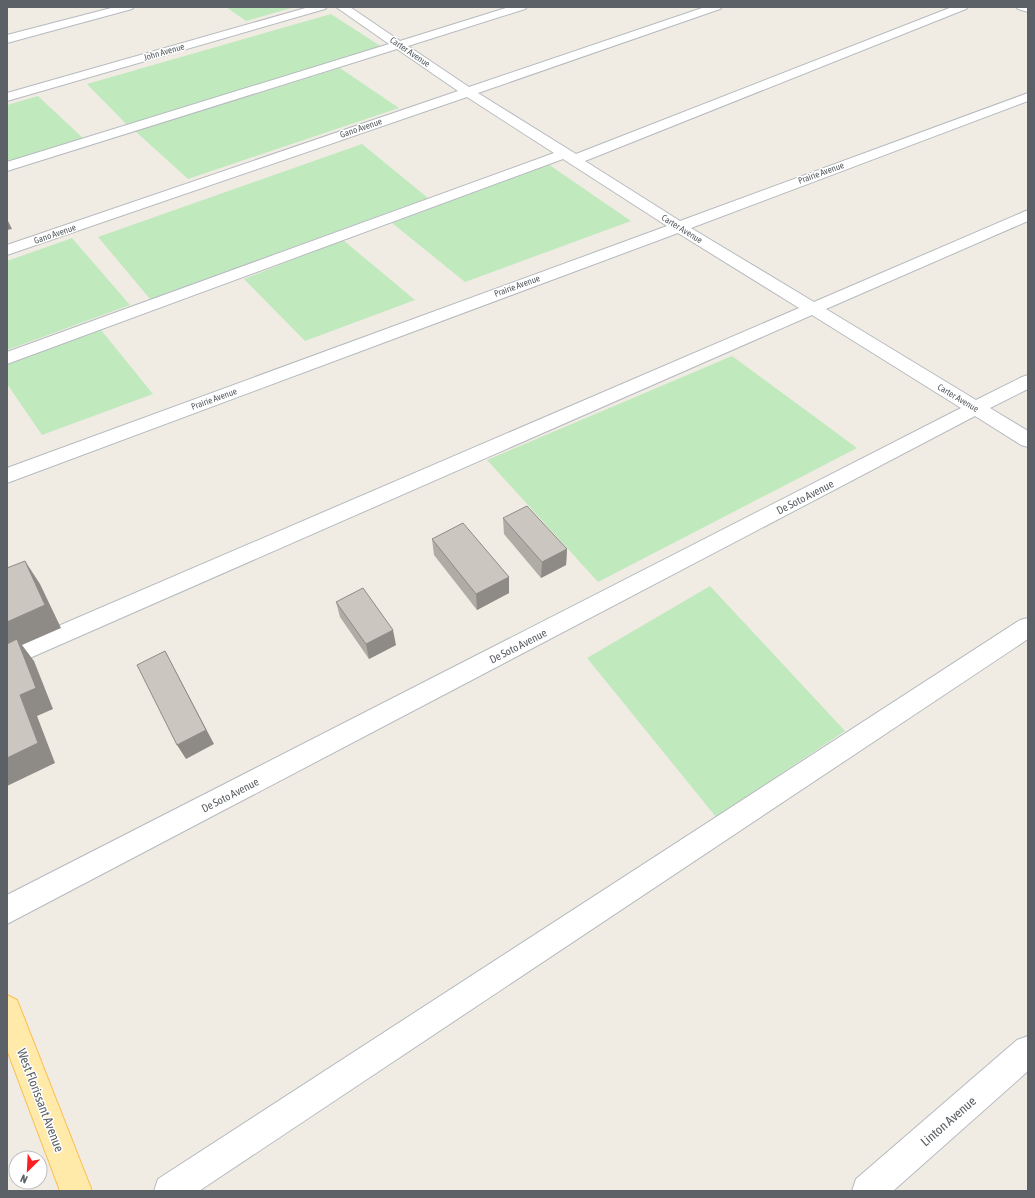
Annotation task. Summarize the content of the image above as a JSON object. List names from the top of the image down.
{
  "streets": {
    "main road": ["West Florissant Avenue"],
    "street": [
      "John Avenue",
      "Carter Avenue",
      "Gano Avenue",
      "Prairie Avenue",
      "De Soto Avenue",
      "Linton Avenue"
    ]
  },
  "crossings": [
    ["Carter Avenue", "Gano Avenue"],
    ["Carter Avenue", "Prairie Avenue"],
    ["Carter Avenue", "De Soto Avenue"]
  ],
  "north": "bottom left"
}
